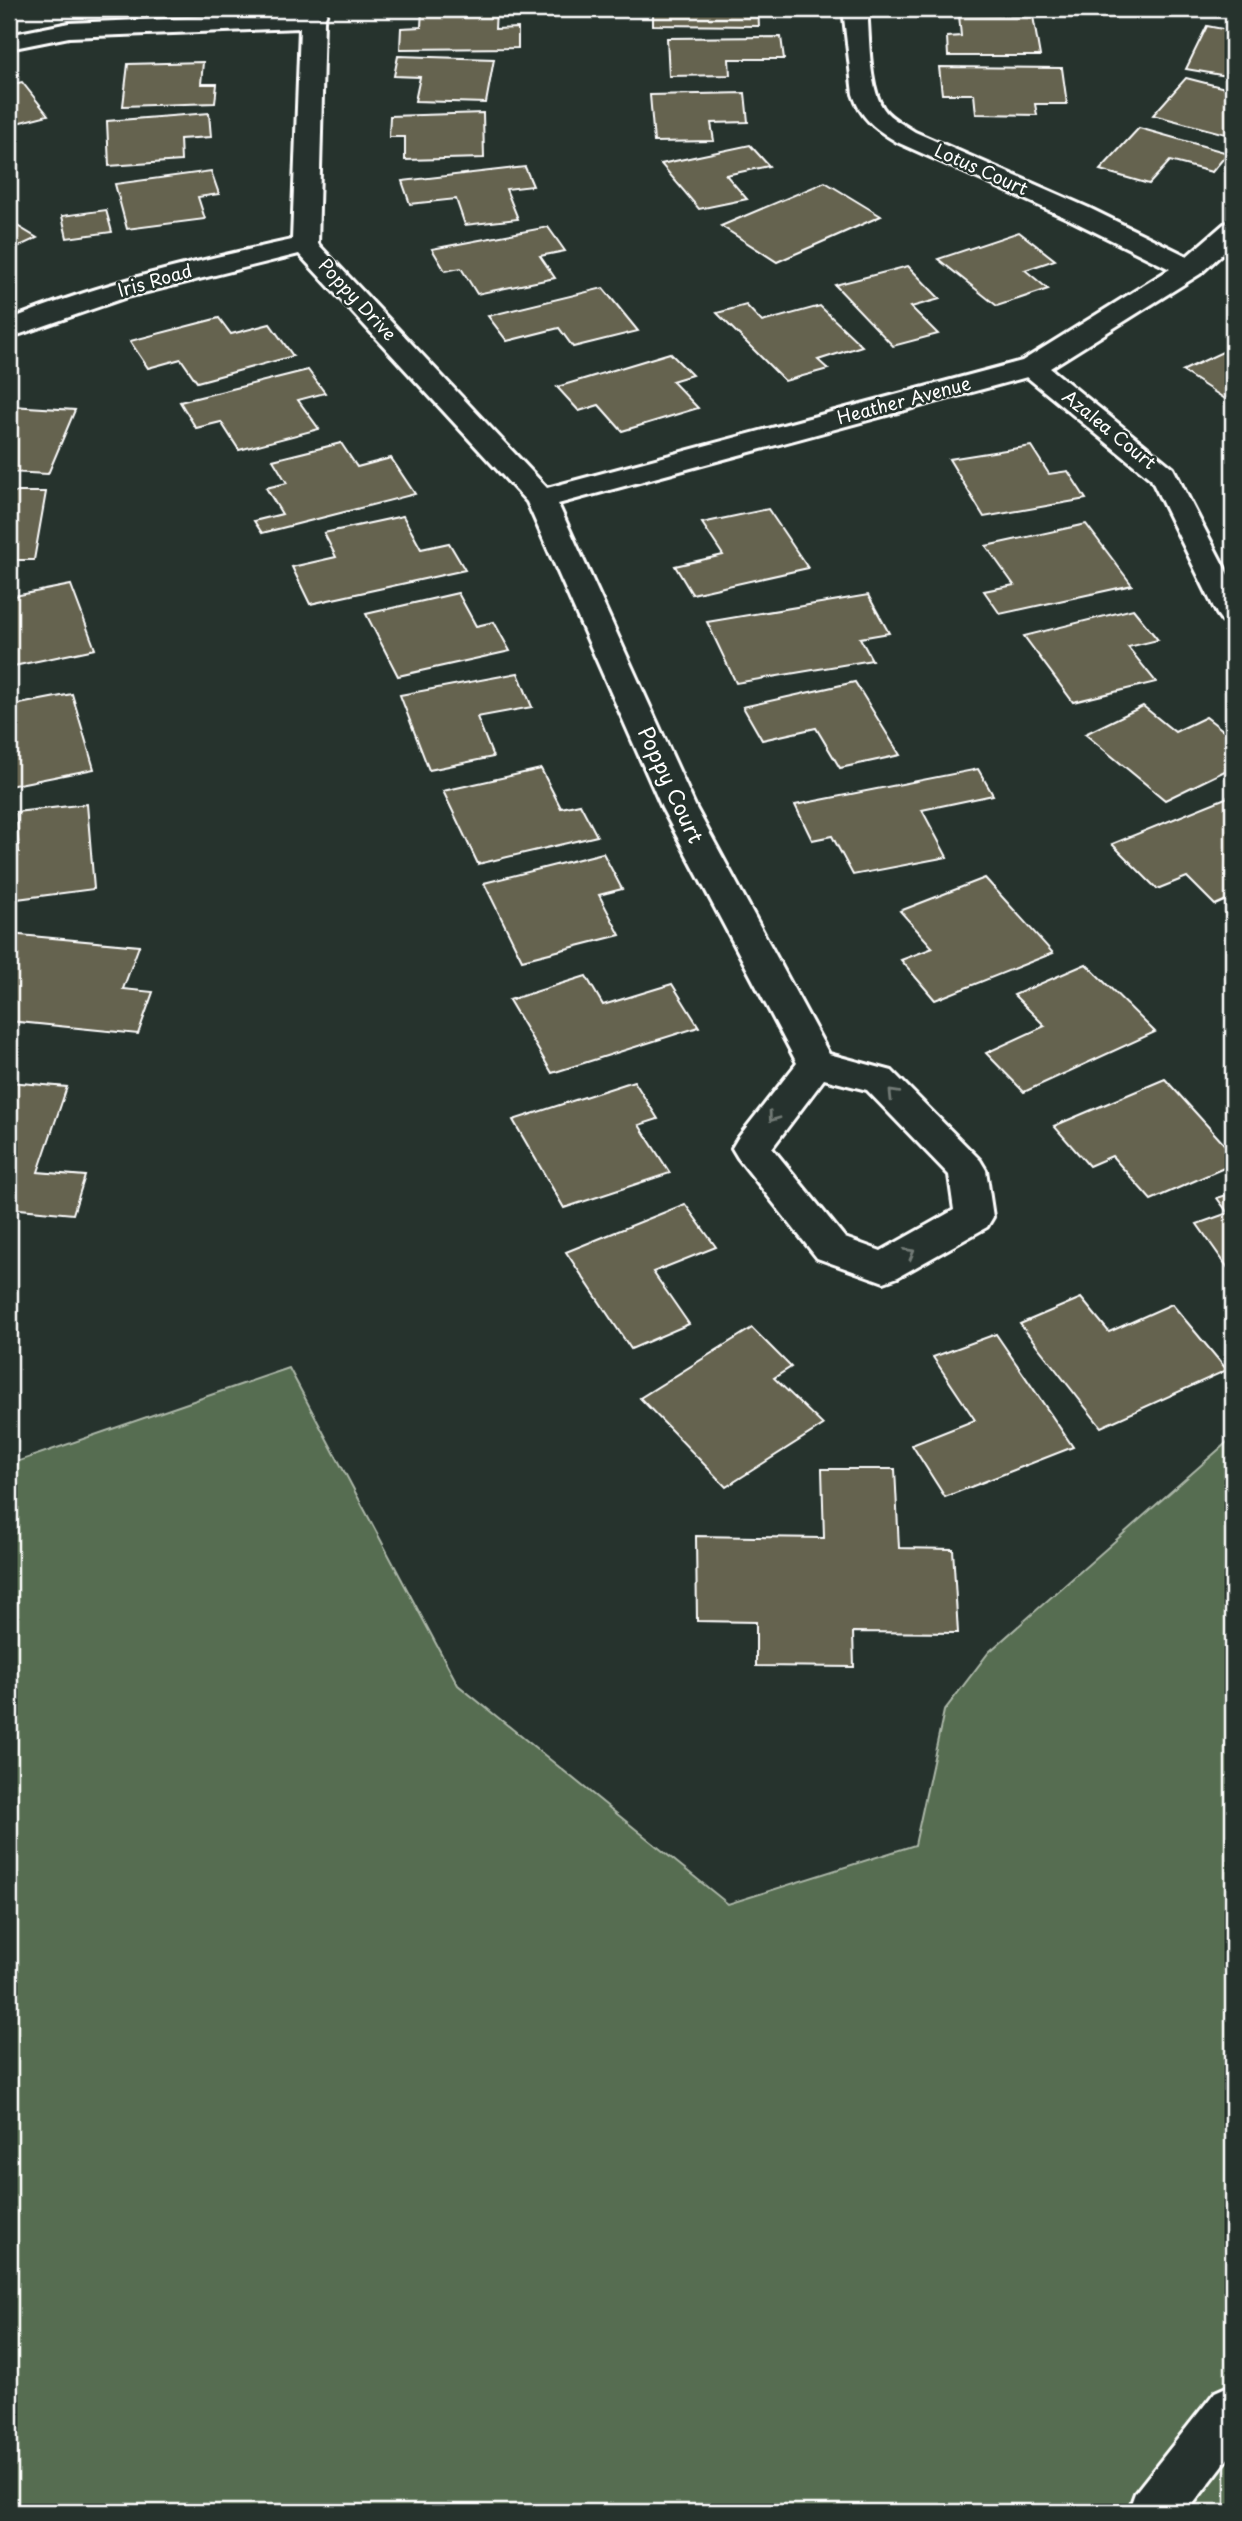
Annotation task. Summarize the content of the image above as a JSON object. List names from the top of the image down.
{
  "streets": {
    "street": [
      "Lotus Court",
      "Iris Road",
      "Poppy Drive",
      "Heather Avenue",
      "Azalea Court",
      "Poppy Court"
    ]
  },
  "crossings": [
    ["Lotus Court", "Heather Avenue"],
    ["Iris Road", "Poppy Drive"],
    ["Poppy Drive", "Heather Avenue"],
    ["Poppy Drive", "Poppy Court"],
    ["Heather Avenue", "Azalea Court"],
    ["Heather Avenue", "Poppy Court"]
  ]
}
